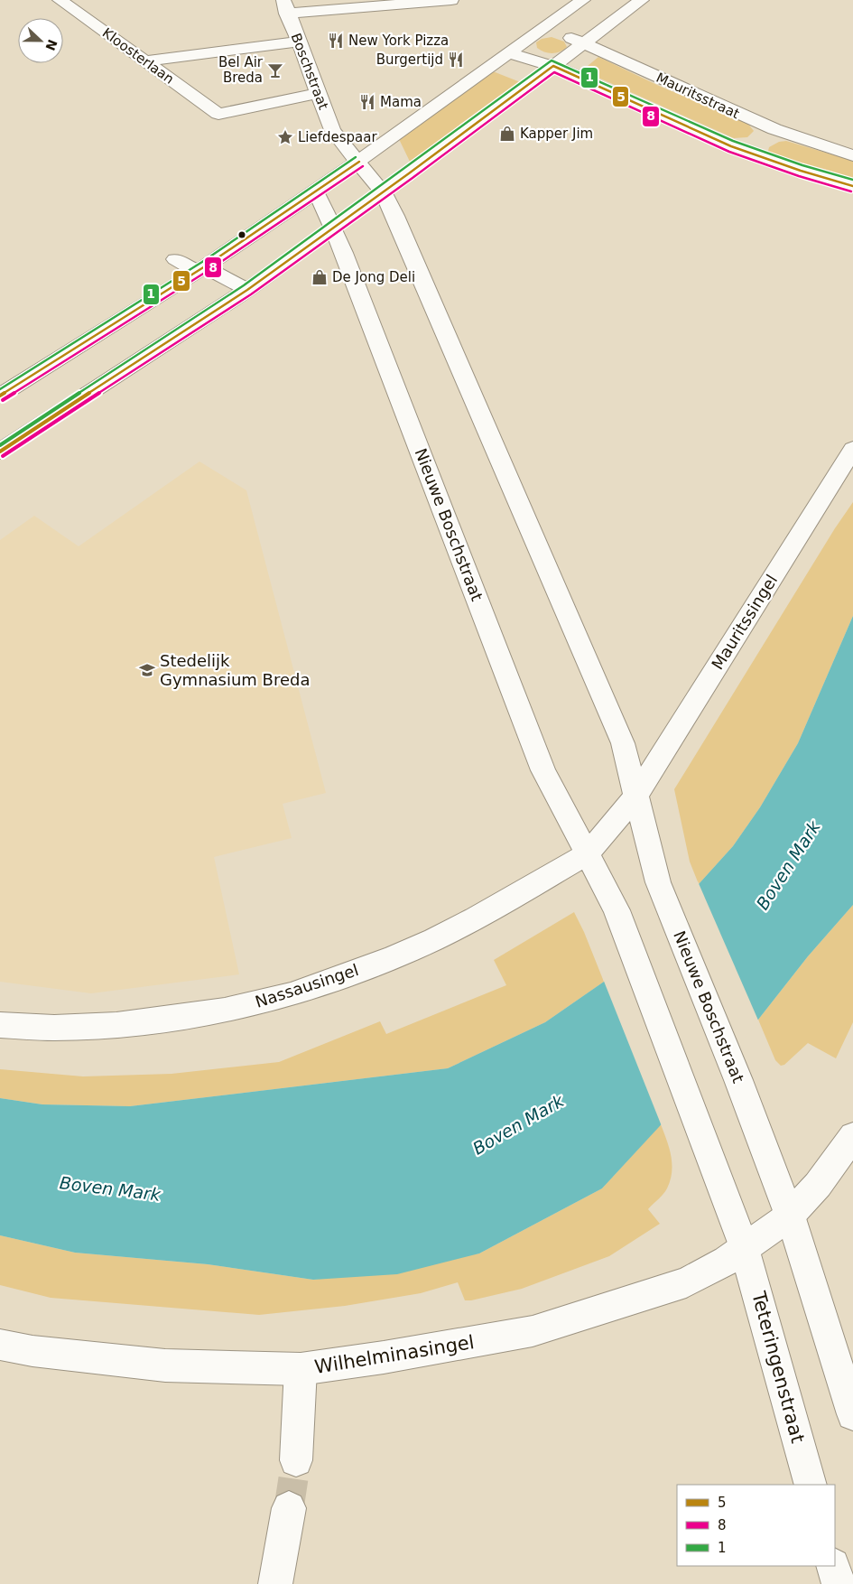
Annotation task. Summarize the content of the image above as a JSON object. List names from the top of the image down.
{
  "streets": {
    "street": [
      "Kloosterlaan",
      "Boschstraat",
      "Mauritsstraat",
      "Nieuwe Boschstraat",
      "Mauritssingel",
      "Nassausingel",
      "Wilhelminasingel",
      "Teteringenstraat"
    ]
  },
  "crossings": [
    ["Kloosterlaan", "Boschstraat"],
    ["Boschstraat", "Nieuwe Boschstraat"],
    ["Nieuwe Boschstraat", "Mauritssingel"],
    ["Nieuwe Boschstraat", "Nassausingel"],
    ["Nieuwe Boschstraat", "Wilhelminasingel"],
    ["Nieuwe Boschstraat", "Teteringenstraat"],
    ["Wilhelminasingel", "Teteringenstraat"]
  ],
  "water": ["Boven Mark"],
  "places": {
    "restaurant": ["New York Pizza", "Burgertijd", "Mama"],
    "bar": ["Bel Air Breda"],
    "shop": ["Kapper Jim", "De Jong Deli"],
    "place": ["Liefdespaar"],
    "school or university": ["Stedelijk Gymnasium Breda"]
  },
  "lines": ["transit line 1", "transit line 5", "transit line 8"],
  "legend": ["5", "8", "1"],
  "north": "right"
}
